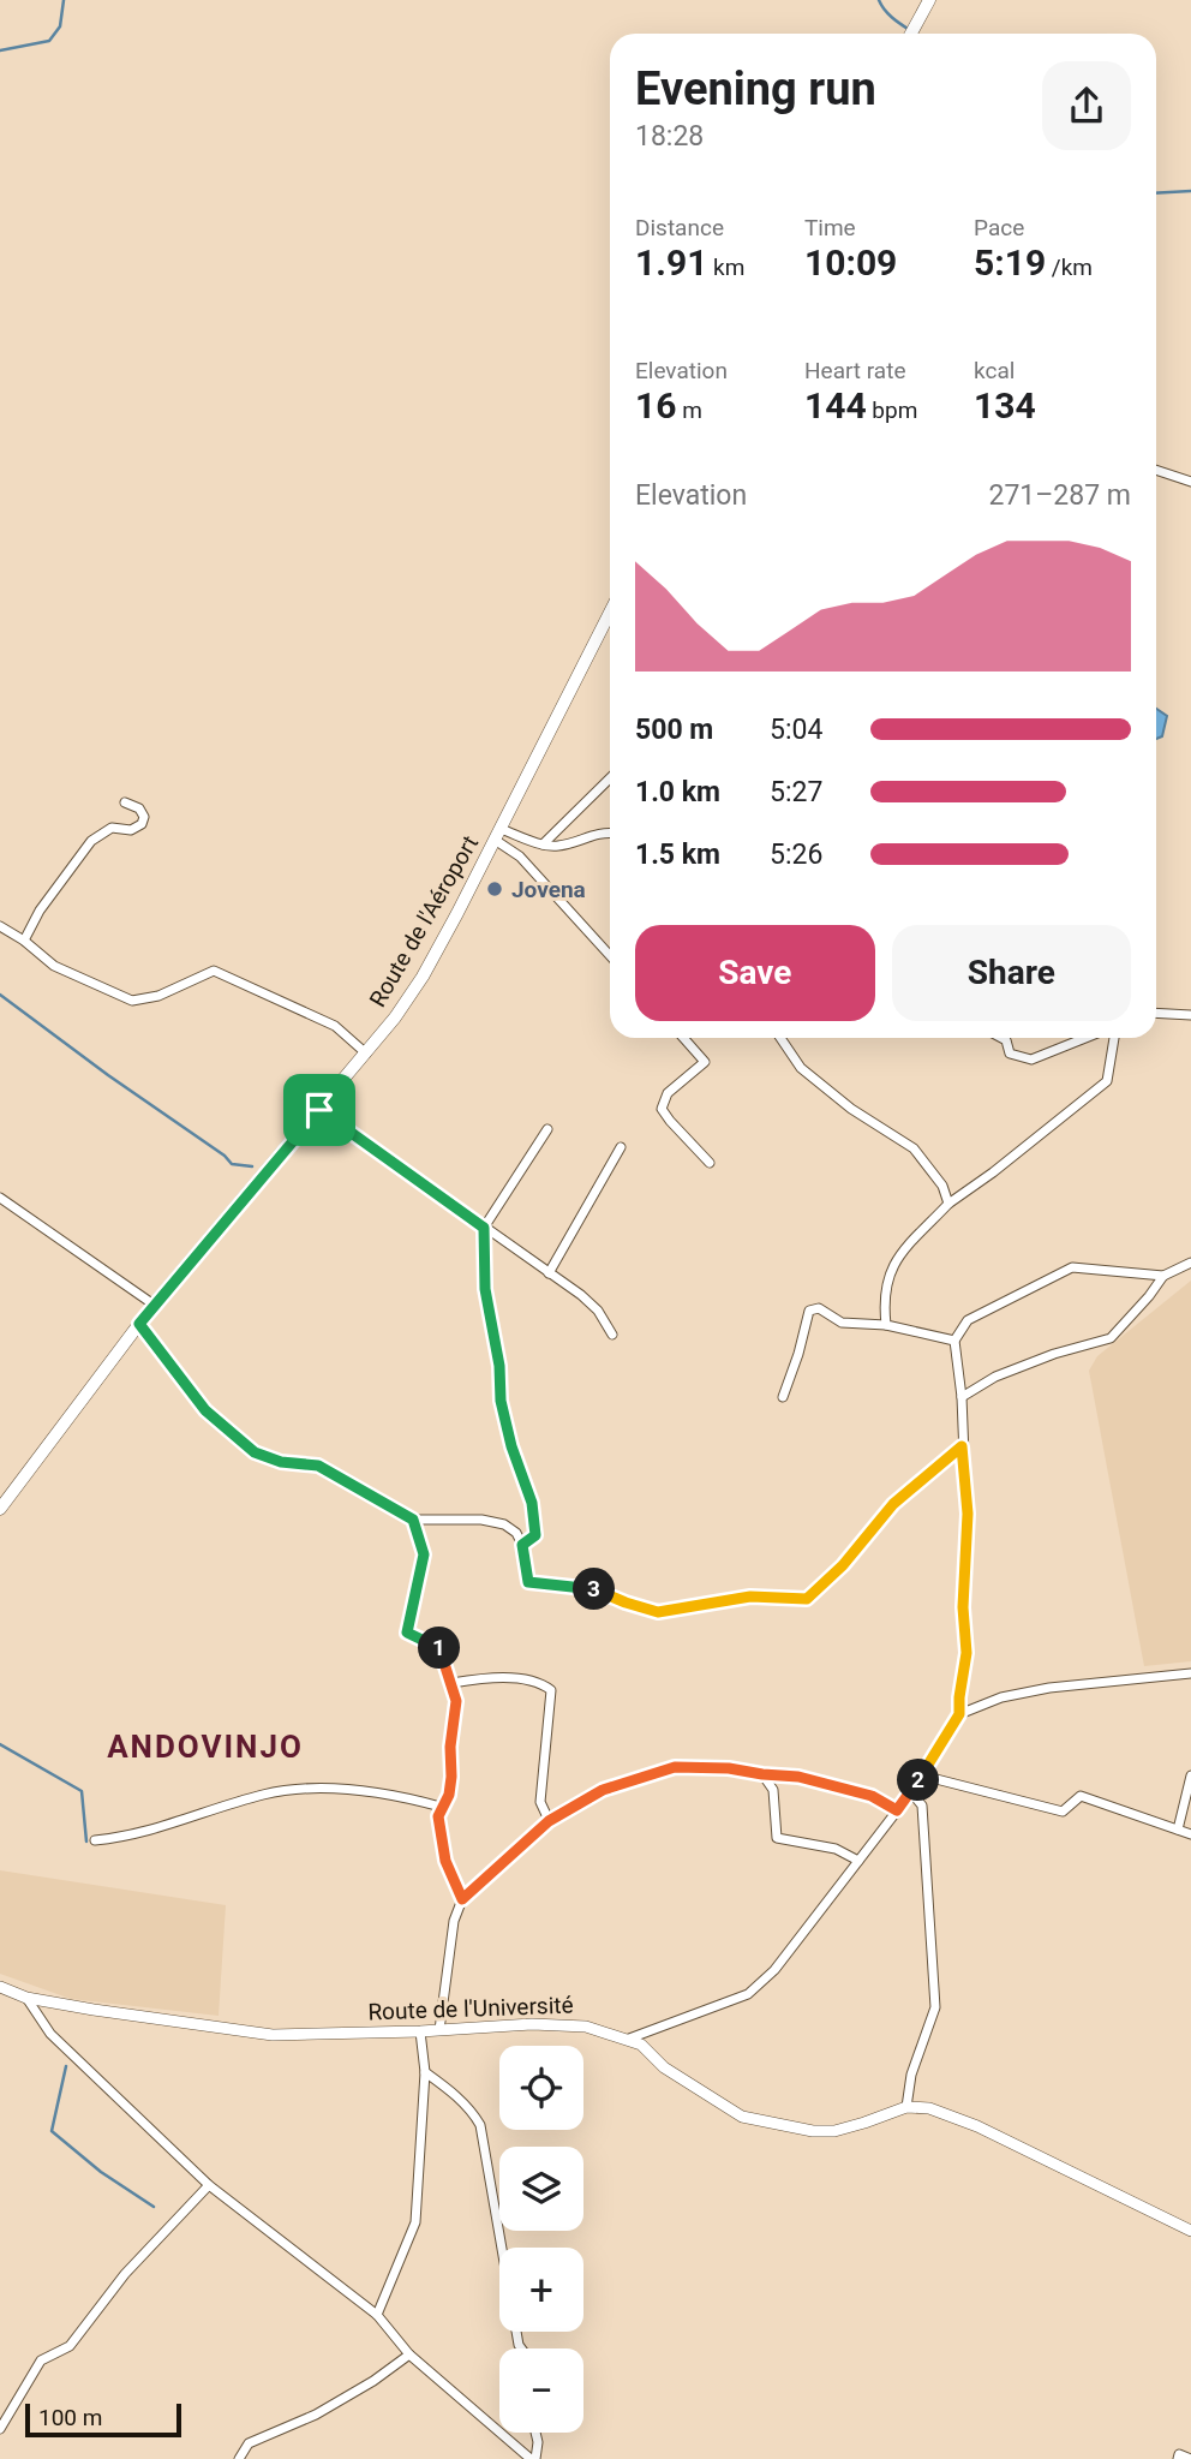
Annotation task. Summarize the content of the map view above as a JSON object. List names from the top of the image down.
{
  "streets": {
    "main road": ["Route de l'Aéroport"],
    "street": ["Route de l'Université"]
  },
  "districts": ["ANDOVINJO"],
  "places": ["Jovena"],
  "scale_bar": "100 m",
  "page": {
    "heading": ["Evening run", "18:28"],
    "stats": [
      ["Distance", "1.91 km"],
      ["Time", "10:09"],
      ["Pace", "5:19 /km"],
      ["Elevation", "16 m"],
      ["Heart rate", "144 bpm"],
      ["kcal", "134"]
    ],
    "chart": ["Elevation", "271–287 m"],
    "list": [
      {
        "name": "500 m",
        "note": "5:04"
      },
      {
        "name": "1.0 km",
        "note": "5:27"
      },
      {
        "name": "1.5 km",
        "note": "5:26"
      }
    ],
    "buttons": ["Save", "Share"],
    "pins": ["3", "1", "2"],
    "map_buttons": ["+", "−"],
    "scale": "100 m"
  }
}
